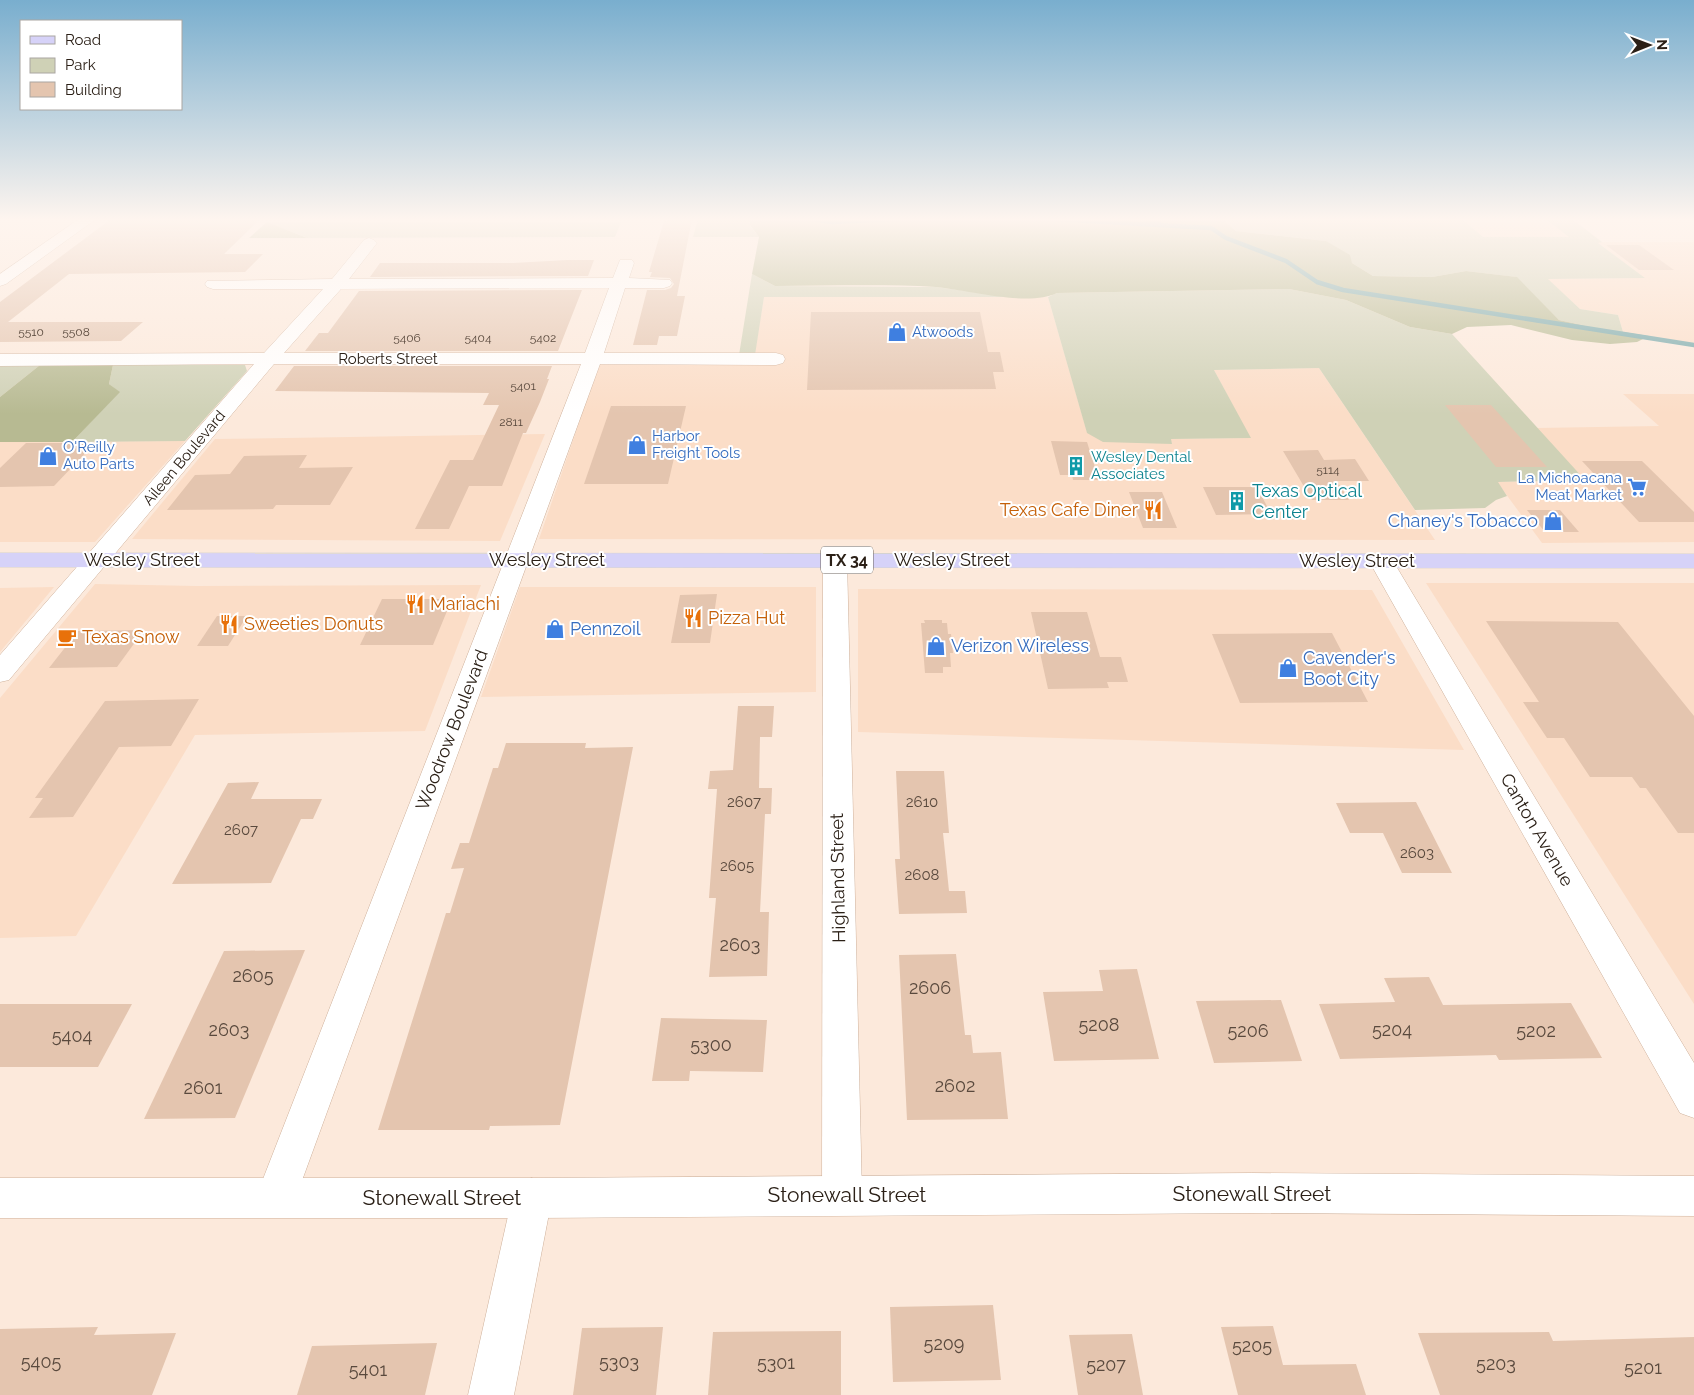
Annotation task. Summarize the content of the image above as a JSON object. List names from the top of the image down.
{
  "streets": {
    "main road": ["Wesley Street", "TX 34"],
    "street": [
      "Roberts Street",
      "Aileen Boulevard",
      "Woodrow Boulevard",
      "Canton Avenue",
      "Highland Street",
      "Stonewall Street"
    ]
  },
  "crossings": [
    ["Roberts Street", "Aileen Boulevard"],
    ["Roberts Street", "Woodrow Boulevard"],
    ["Aileen Boulevard", "Wesley Street"],
    ["Wesley Street", "Woodrow Boulevard"],
    ["Wesley Street", "Canton Avenue"],
    ["Wesley Street", "Highland Street"],
    ["Woodrow Boulevard", "Stonewall Street"],
    ["Highland Street", "Stonewall Street"]
  ],
  "places": {
    "shop": [
      "Atwoods",
      "Harbor Freight Tools",
      "O'Reilly Auto Parts",
      "Chaney's Tobacco",
      "Pennzoil",
      "Verizon Wireless",
      "Cavender's Boot City"
    ],
    "building": ["Wesley Dental Associates", "Texas Optical Center"],
    "supermarket": ["La Michoacana Meat Market"],
    "restaurant": [
      "Texas Cafe Diner",
      "Mariachi",
      "Pizza Hut",
      "Sweeties Donuts"
    ],
    "cafe": ["Texas Snow"]
  },
  "house_numbers": [
    "5510",
    "5508",
    "5406",
    "5404",
    "5402",
    "5401",
    "2811",
    "5114",
    "2607",
    "2610",
    "2607",
    "2603",
    "2605",
    "2608",
    "2603",
    "2605",
    "2606",
    "5208",
    "2603",
    "5204",
    "5206",
    "5202",
    "5404",
    "5300",
    "2602",
    "2601",
    "5209",
    "5205",
    "5405",
    "5303",
    "5301",
    "5203",
    "5207",
    "5201",
    "5401"
  ],
  "legend": ["Road", "Park", "Building"],
  "north": "right"
}
